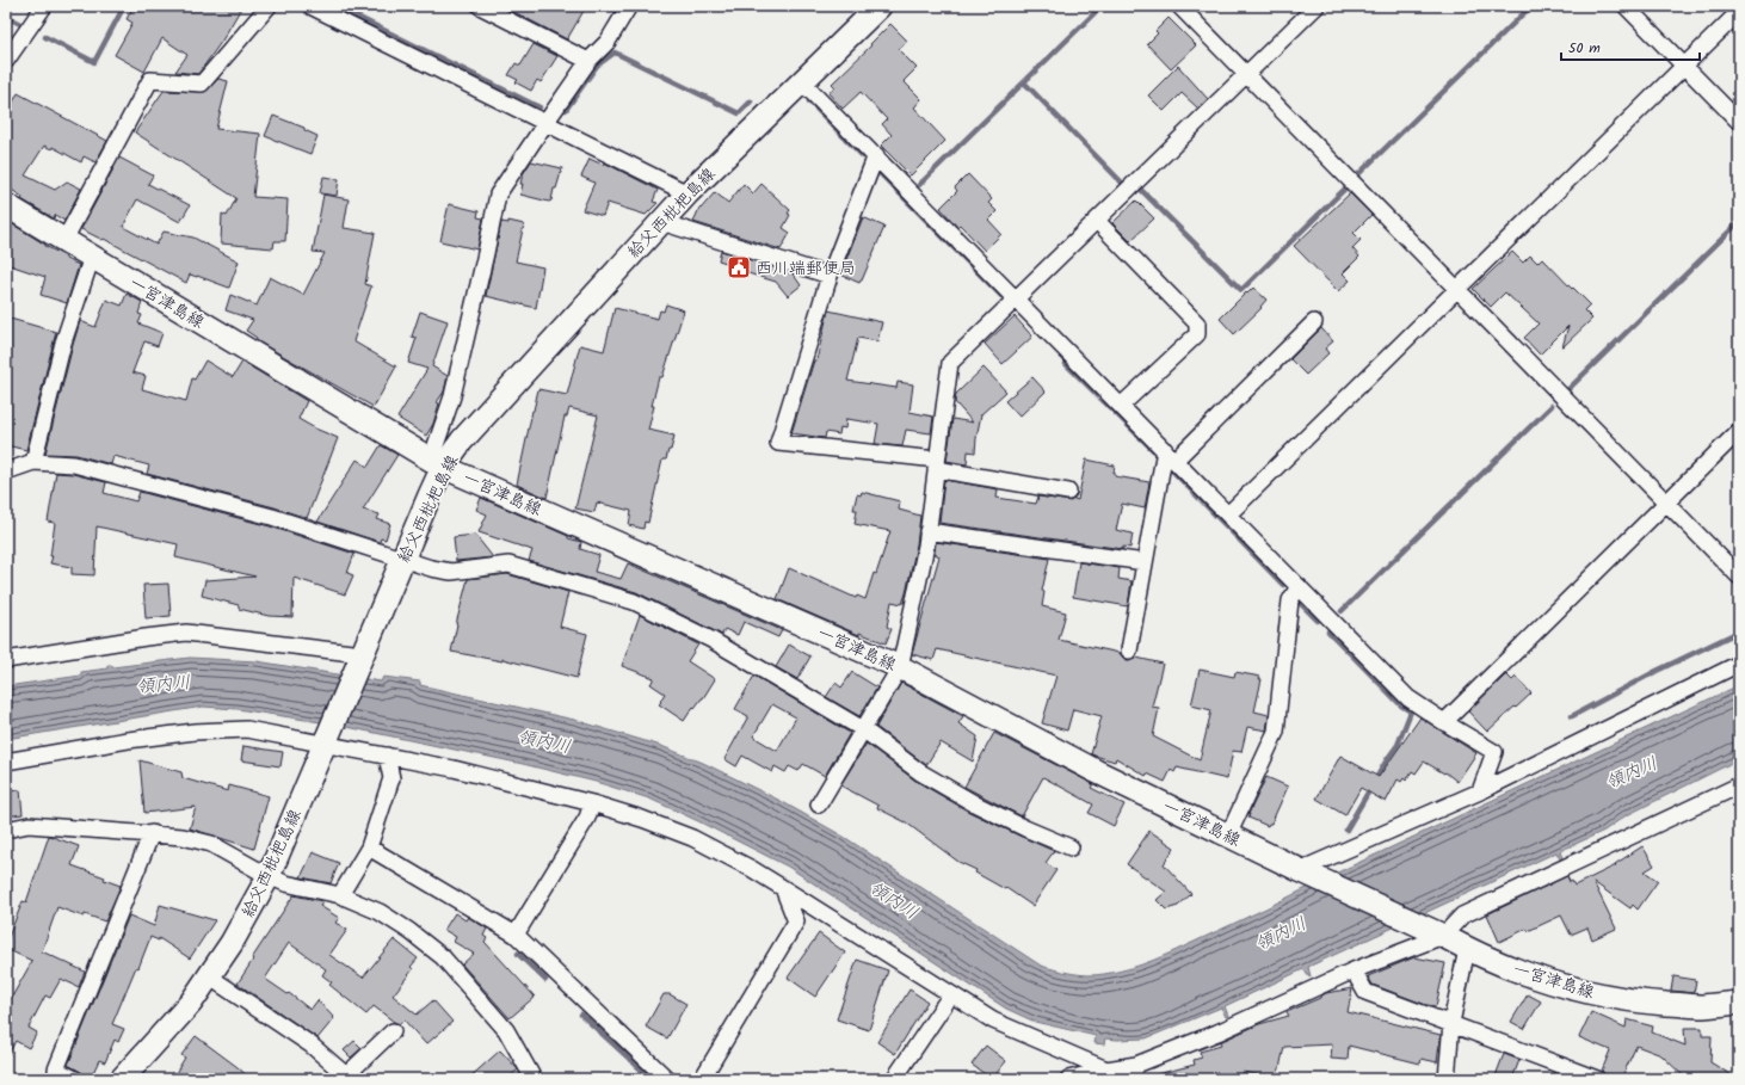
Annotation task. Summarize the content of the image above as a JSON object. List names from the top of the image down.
{
  "streets": {
    "main road": ["給父西枇杷島線", "一宮津島線"]
  },
  "crossings": [
    ["給父西枇杷島線", "一宮津島線"]
  ],
  "water": ["領内川"],
  "places": {
    "public building": ["西川端郵便局"]
  },
  "scale_bar": "50 m"
}
